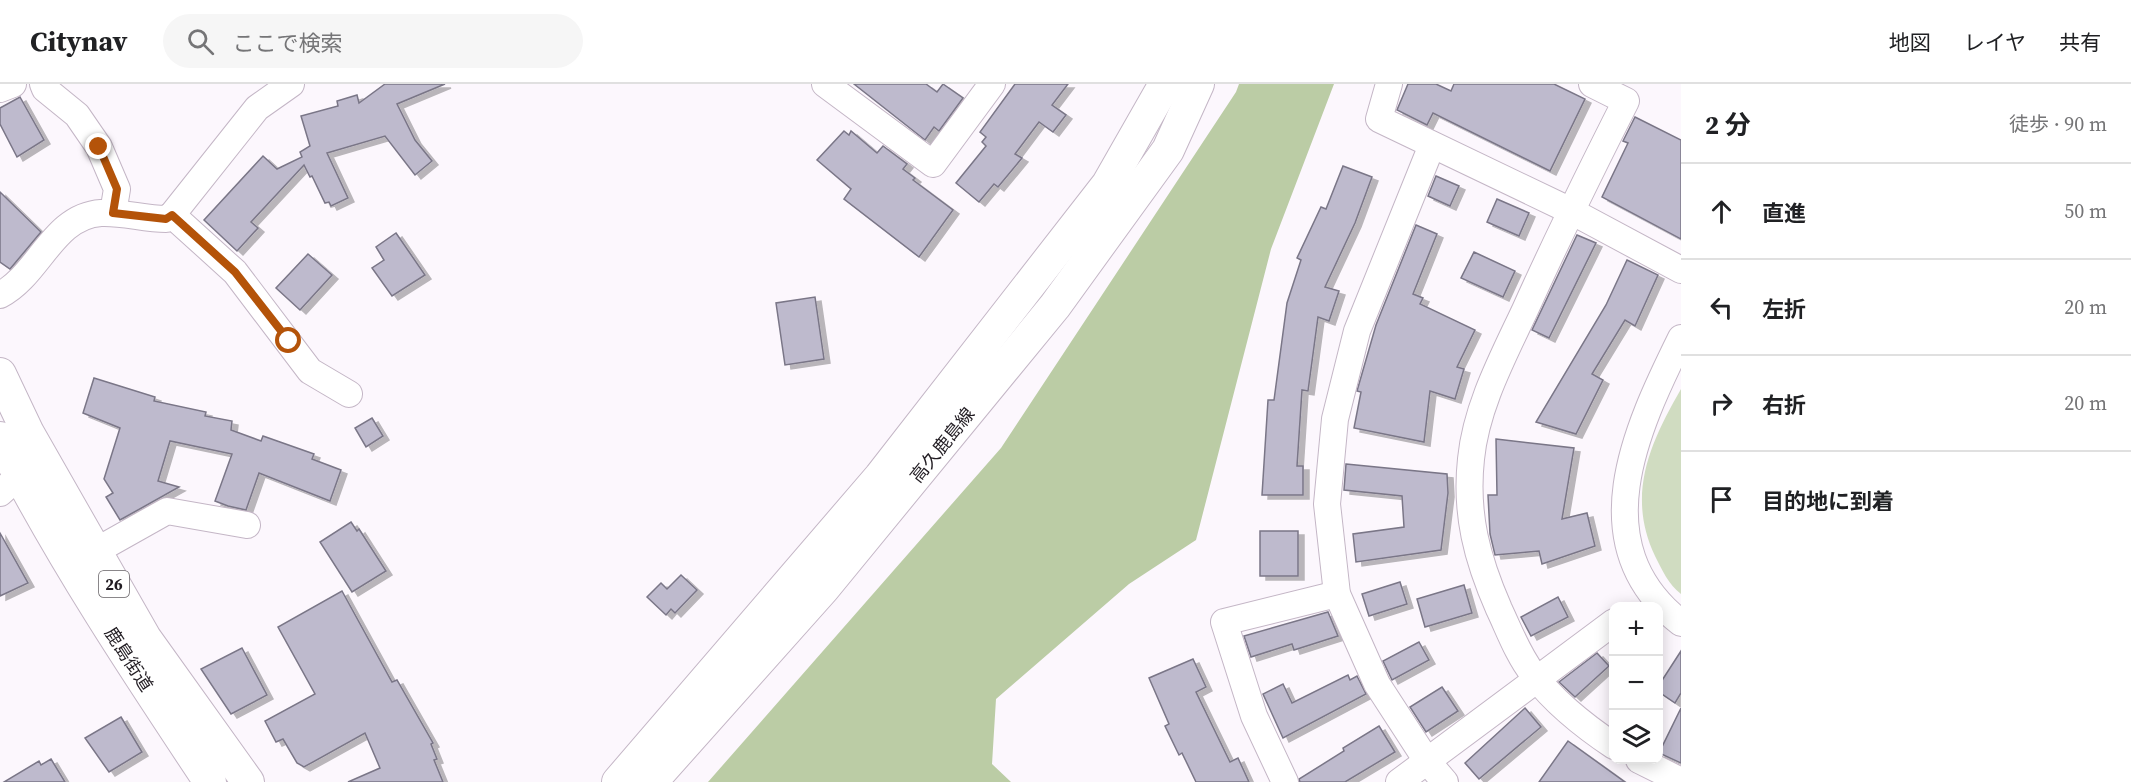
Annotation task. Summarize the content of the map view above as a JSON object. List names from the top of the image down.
{
  "streets": {
    "main road": ["高久鹿島線", "26", "鹿島街道"]
  },
  "page": {
    "header": "Citynav",
    "search": "ここで検索",
    "nav": ["地図", "レイヤ", "共有"],
    "heading": ["2 分", "徒歩 · 90 m"],
    "list": [
      ["直進", "50 m"],
      ["左折", "20 m"],
      ["右折", "20 m"],
      "目的地に到着"
    ],
    "map_buttons": ["+", "−"]
  }
}
